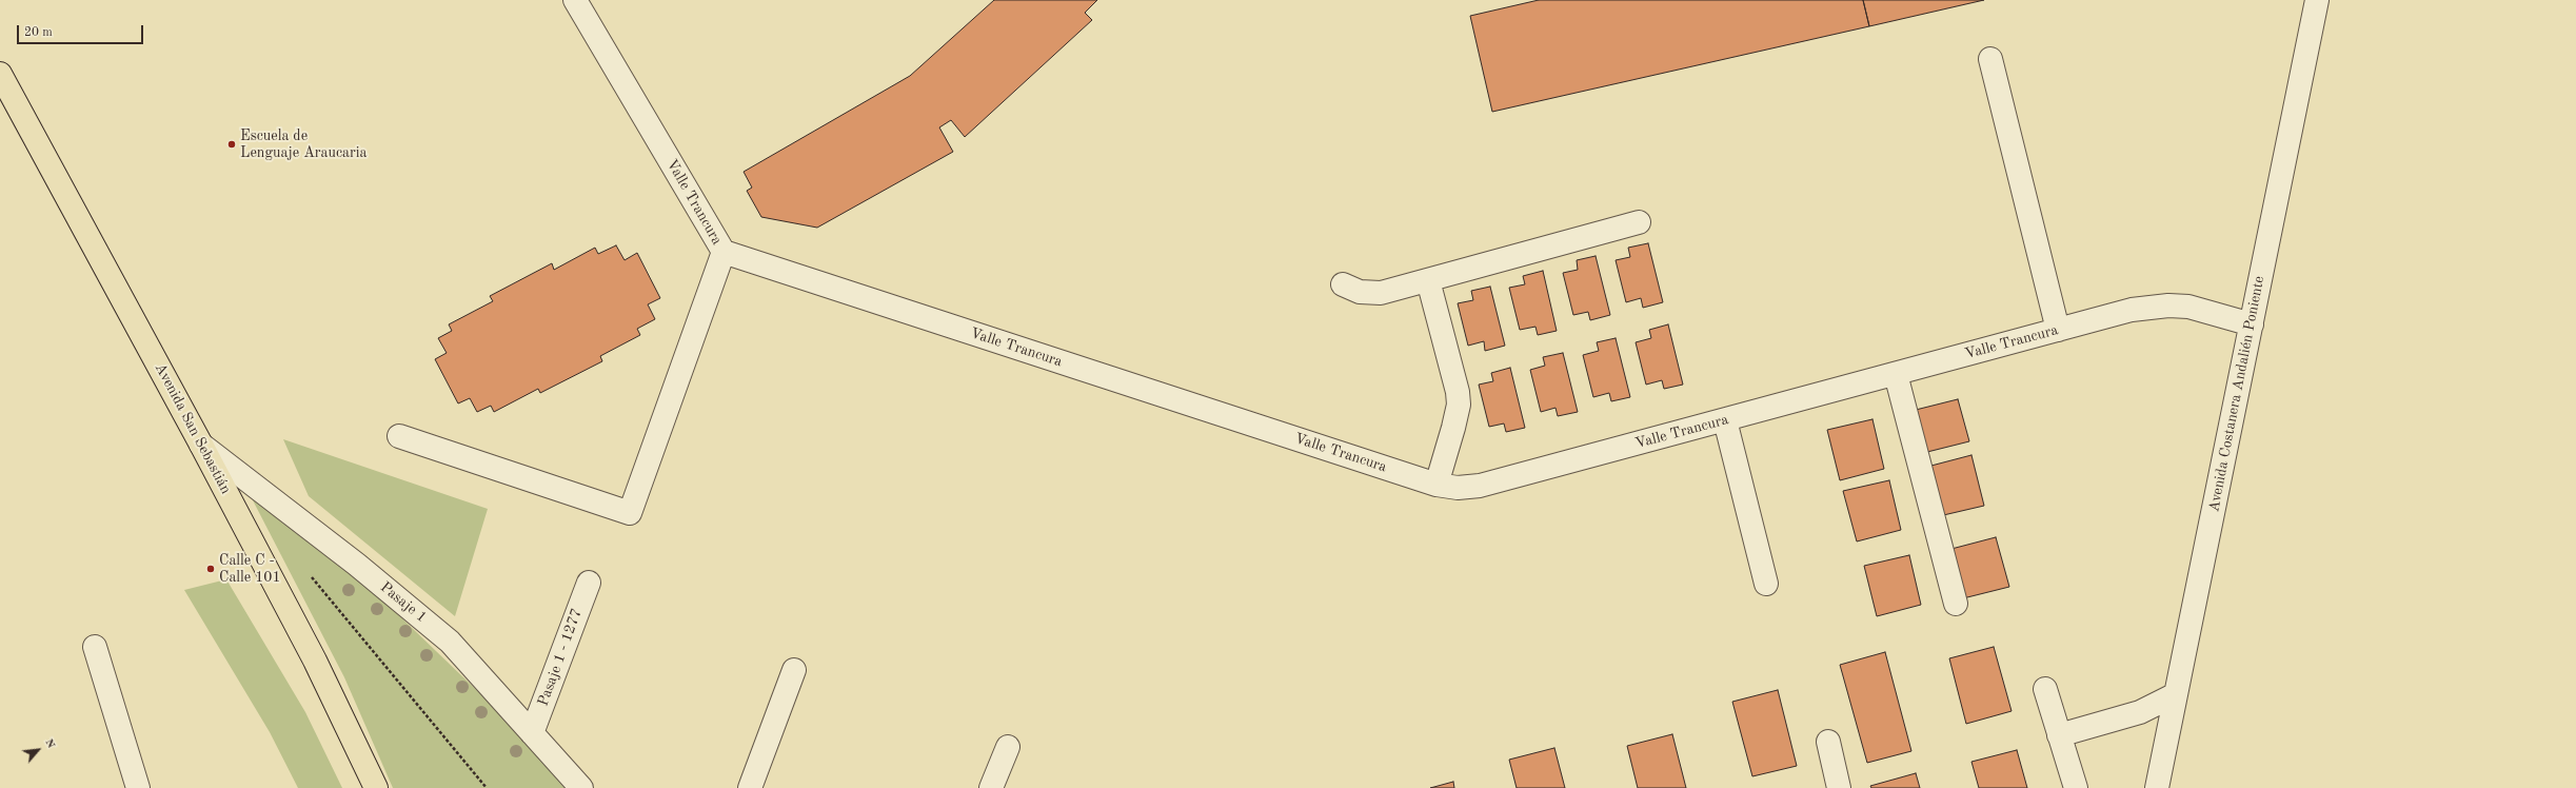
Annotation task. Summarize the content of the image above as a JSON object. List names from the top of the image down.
{
  "streets": {
    "main road": ["Avenida San Sebastián"],
    "street": [
      "Valle Trancura",
      "Avenida Costanera Andalién Poniente",
      "Pasaje 1",
      "Pasaje 1 - 1277"
    ]
  },
  "crossings": [
    ["Valle Trancura", "Avenida Costanera Andalién Poniente"],
    ["Avenida San Sebastián", "Pasaje 1"],
    ["Pasaje 1", "Pasaje 1 - 1277"]
  ],
  "places": ["Escuela de Lenguaje Araucaria", "Calle C - Calle 101"],
  "scale_bar": "20 m",
  "north": "top right"
}
